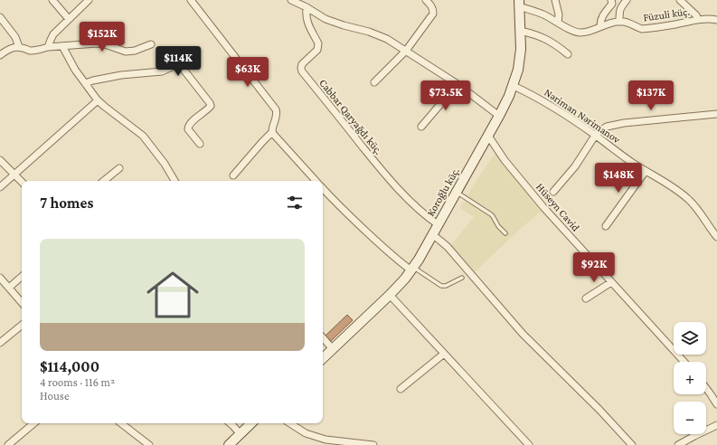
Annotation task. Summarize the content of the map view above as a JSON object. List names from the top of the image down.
{
  "streets": {
    "street": [
      "Füzuli küç.",
      "Nəriman Nərimanov",
      "Cabbar Qaryağdı küç.",
      "Koroğlu küç.",
      "Hüseyn Cavid"
    ]
  },
  "crossings": [
    ["Nəriman Nərimanov", "Koroğlu küç."],
    ["Cabbar Qaryağdı küç.", "Koroğlu küç."],
    ["Koroğlu küç.", "Hüseyn Cavid"]
  ],
  "page": {
    "price": [
      "$152K",
      "$114K",
      "$63K",
      "$73.5K",
      "$137K",
      "$148K",
      "$92K"
    ],
    "heading": "7 homes",
    "list": [
      {
        "name": "$114,000",
        "note": "4 rooms · 116 m² · House"
      }
    ],
    "map_buttons": ["+", "−"]
  }
}
